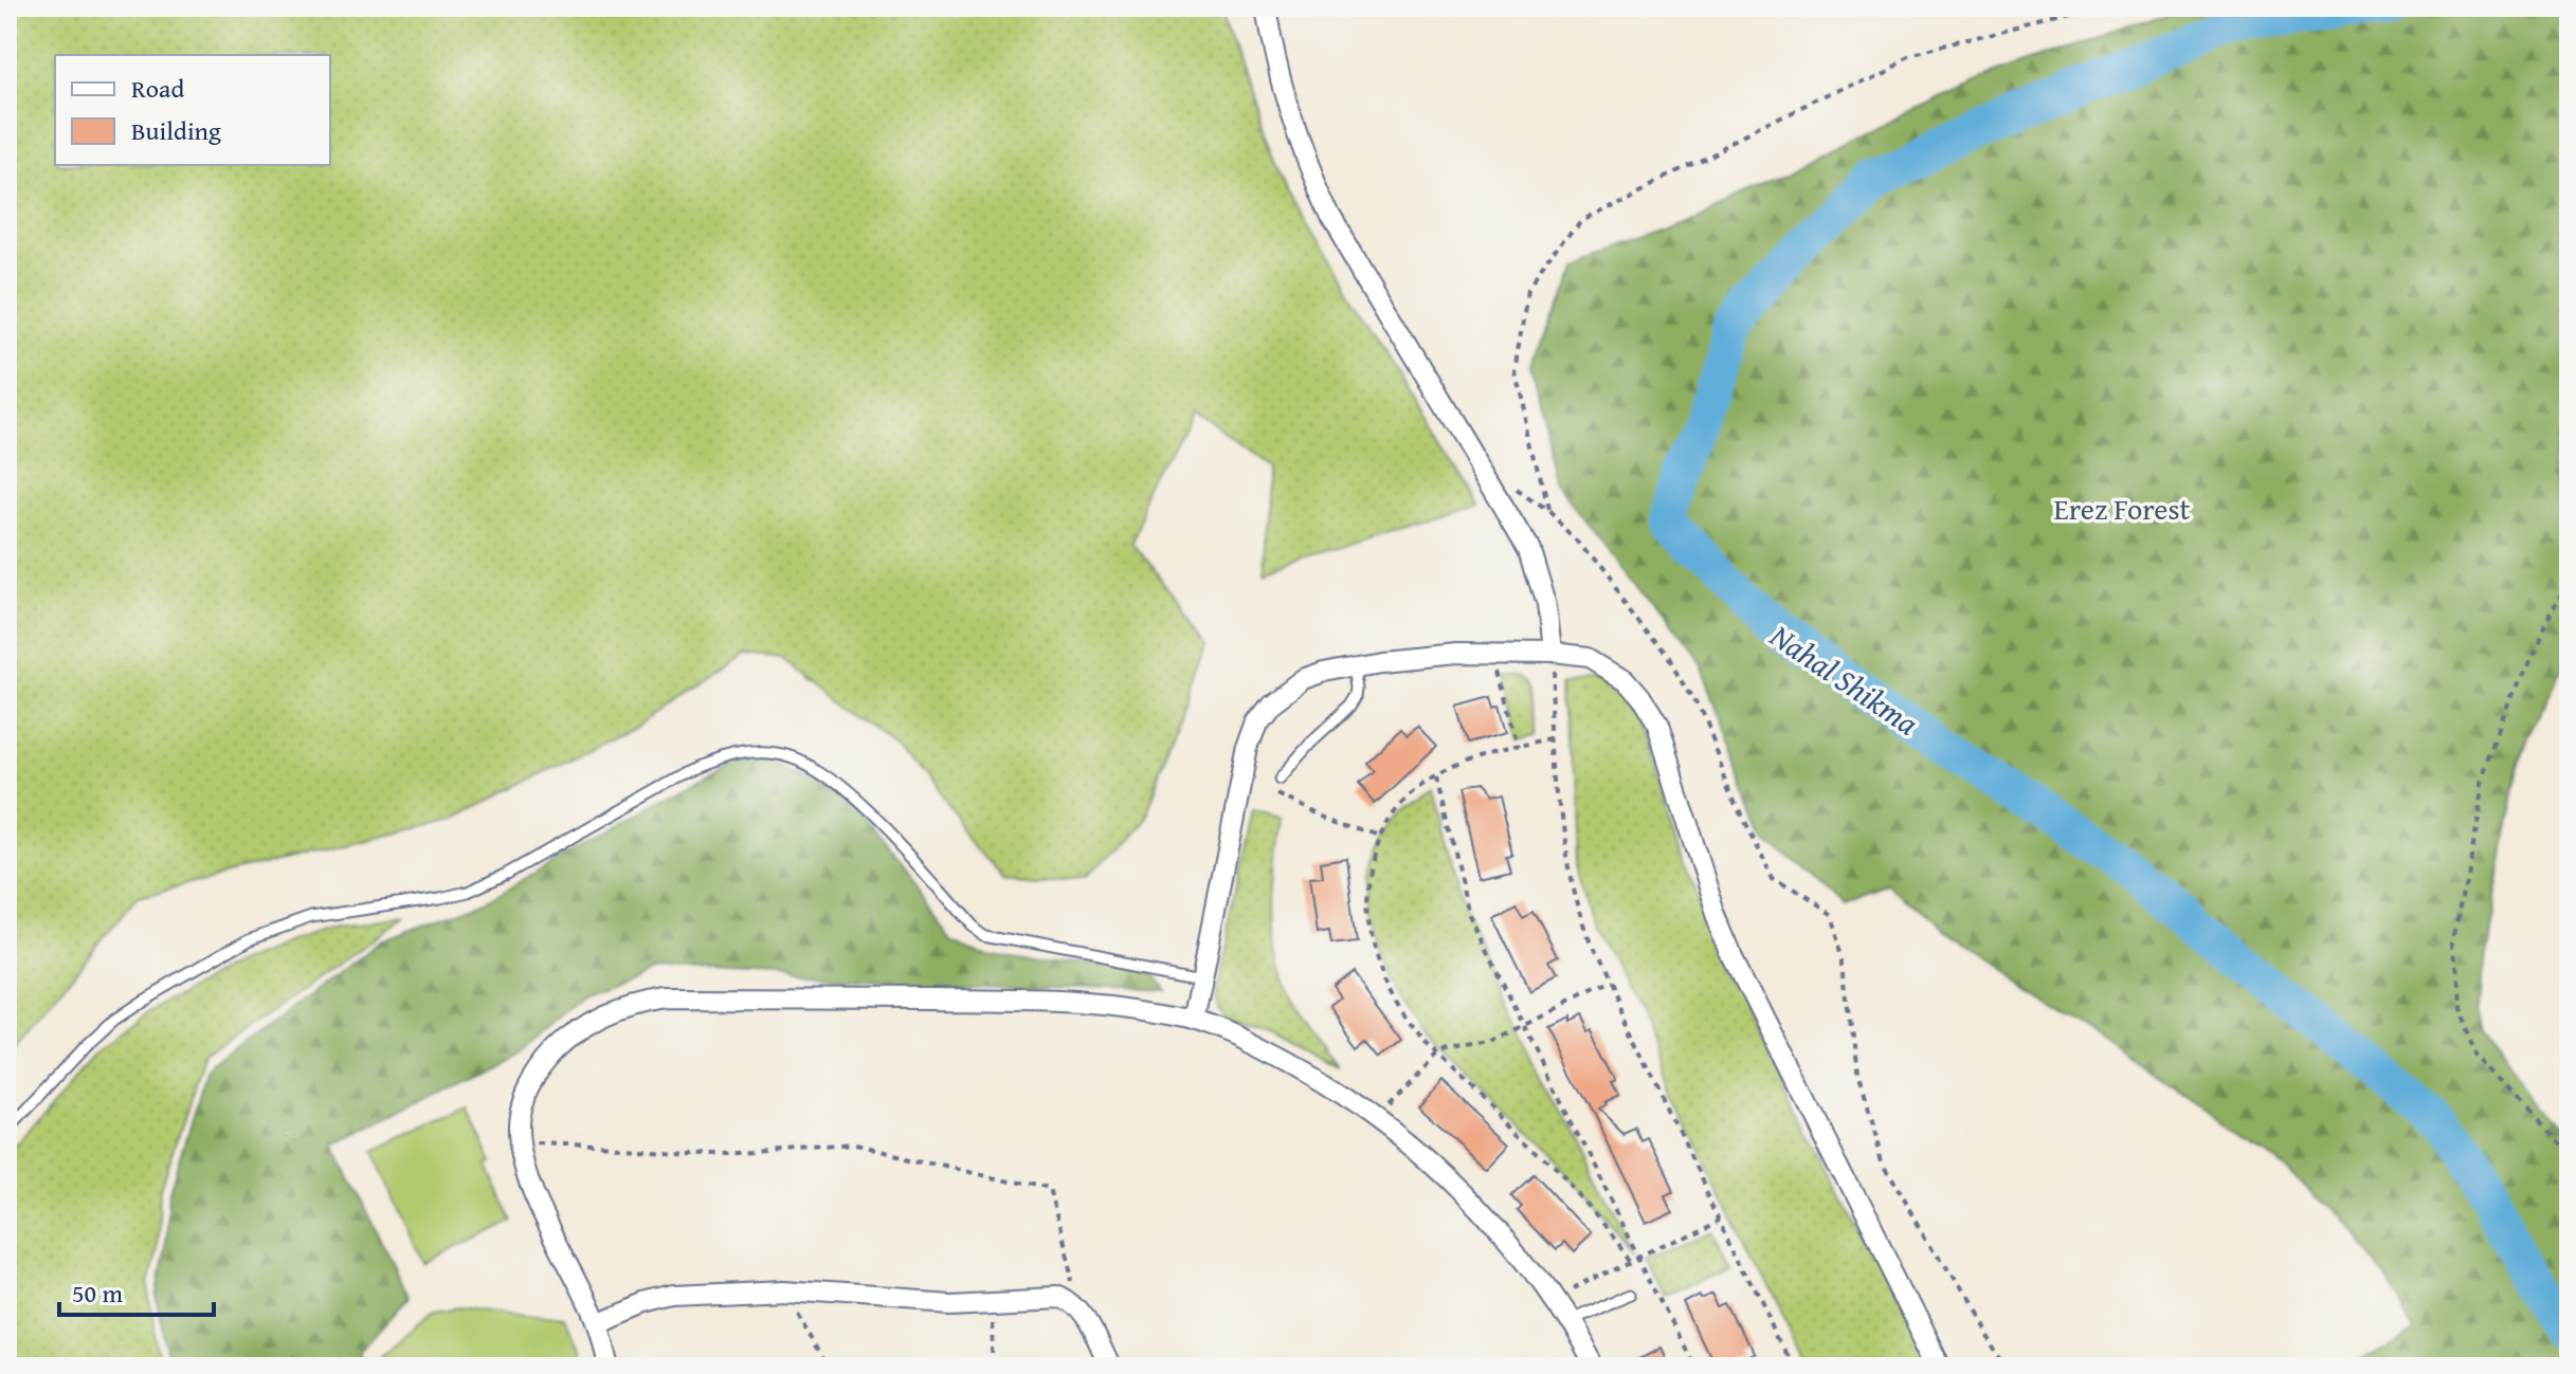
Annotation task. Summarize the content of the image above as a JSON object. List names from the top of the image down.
{
  "water": ["Nahal Shikma"],
  "parks": ["Erez Forest"],
  "legend": ["Road", "Building"],
  "scale_bar": "50 m"
}
